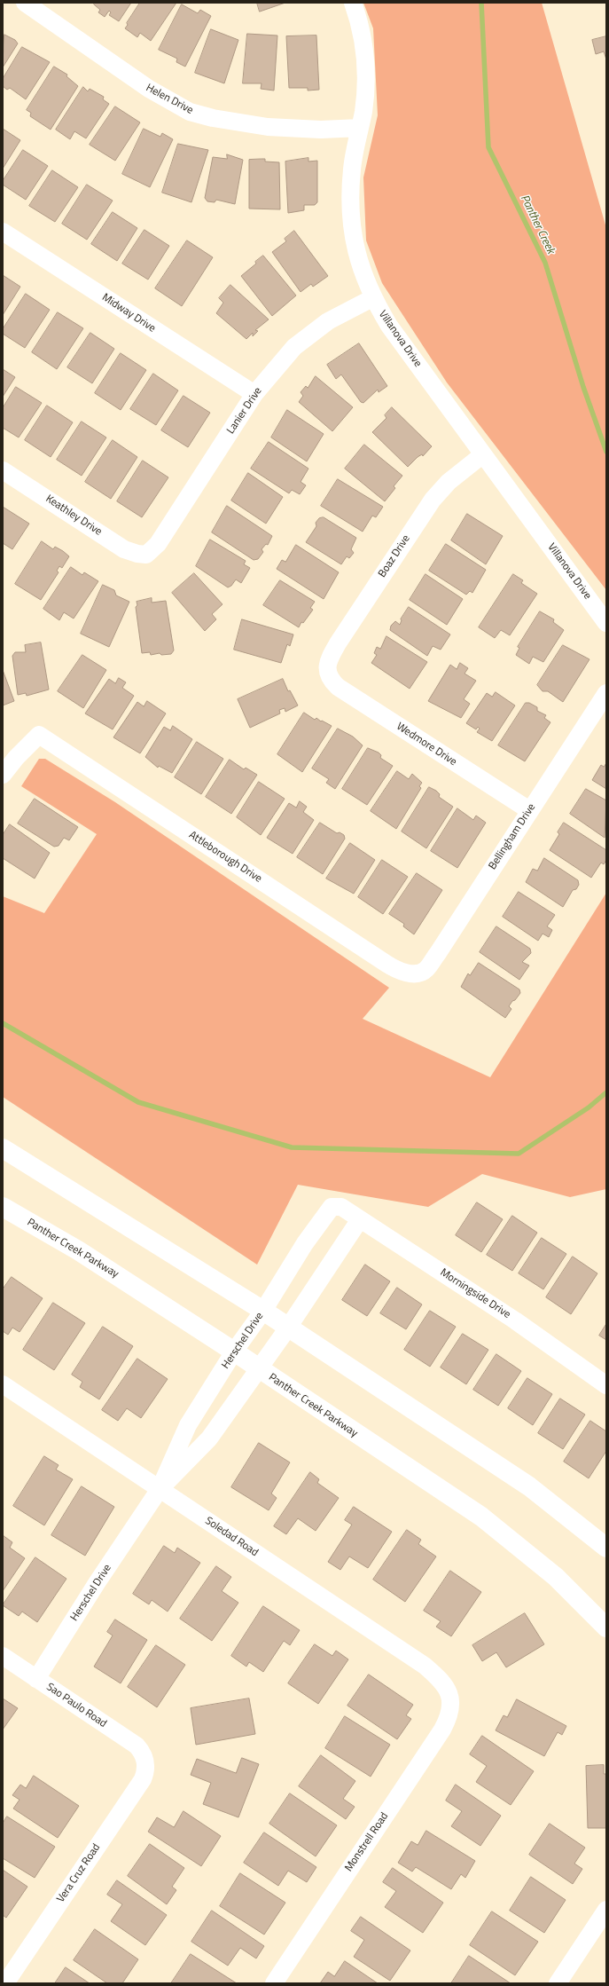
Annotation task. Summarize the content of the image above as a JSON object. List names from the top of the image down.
{
  "streets": {
    "main road": ["Panther Creek Parkway"],
    "street": [
      "Helen Drive",
      "Midway Drive",
      "Villanova Drive",
      "Lanier Drive",
      "Keathley Drive",
      "Boaz Drive",
      "Wedmore Drive",
      "Bellingham Drive",
      "Attleborough Drive",
      "Morningside Drive",
      "Herschel Drive",
      "Soledad Road",
      "Sao Paulo Road",
      "Monstrell Road",
      "Vera Cruz Road"
    ]
  },
  "crossings": [
    ["Helen Drive", "Villanova Drive"],
    ["Midway Drive", "Lanier Drive"],
    ["Villanova Drive", "Lanier Drive"],
    ["Villanova Drive", "Boaz Drive"],
    ["Lanier Drive", "Keathley Drive"],
    ["Boaz Drive", "Wedmore Drive"],
    ["Wedmore Drive", "Bellingham Drive"],
    ["Bellingham Drive", "Attleborough Drive"],
    ["Panther Creek Parkway", "Herschel Drive"],
    ["Morningside Drive", "Herschel Drive"],
    ["Herschel Drive", "Soledad Road"],
    ["Herschel Drive", "Sao Paulo Road"],
    ["Soledad Road", "Monstrell Road"],
    ["Sao Paulo Road", "Vera Cruz Road"]
  ],
  "water": ["Panther Creek"]
}
